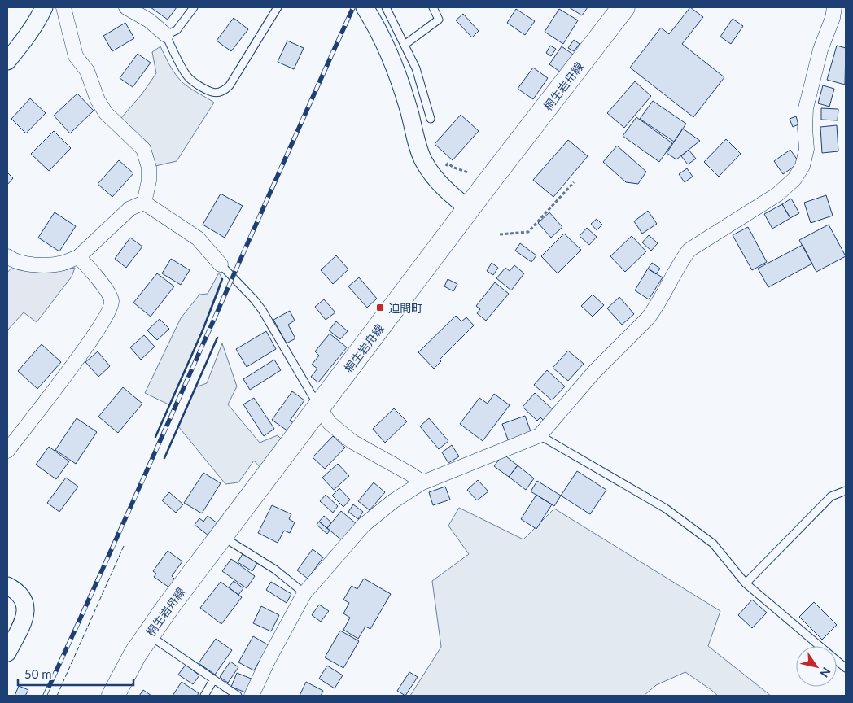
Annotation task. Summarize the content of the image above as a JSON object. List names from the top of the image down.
{
  "streets": {
    "main road": ["桐生岩舟線"]
  },
  "places": {
    "transit": ["迫間町"]
  },
  "scale_bar": "50 m",
  "north": "bottom right"
}
